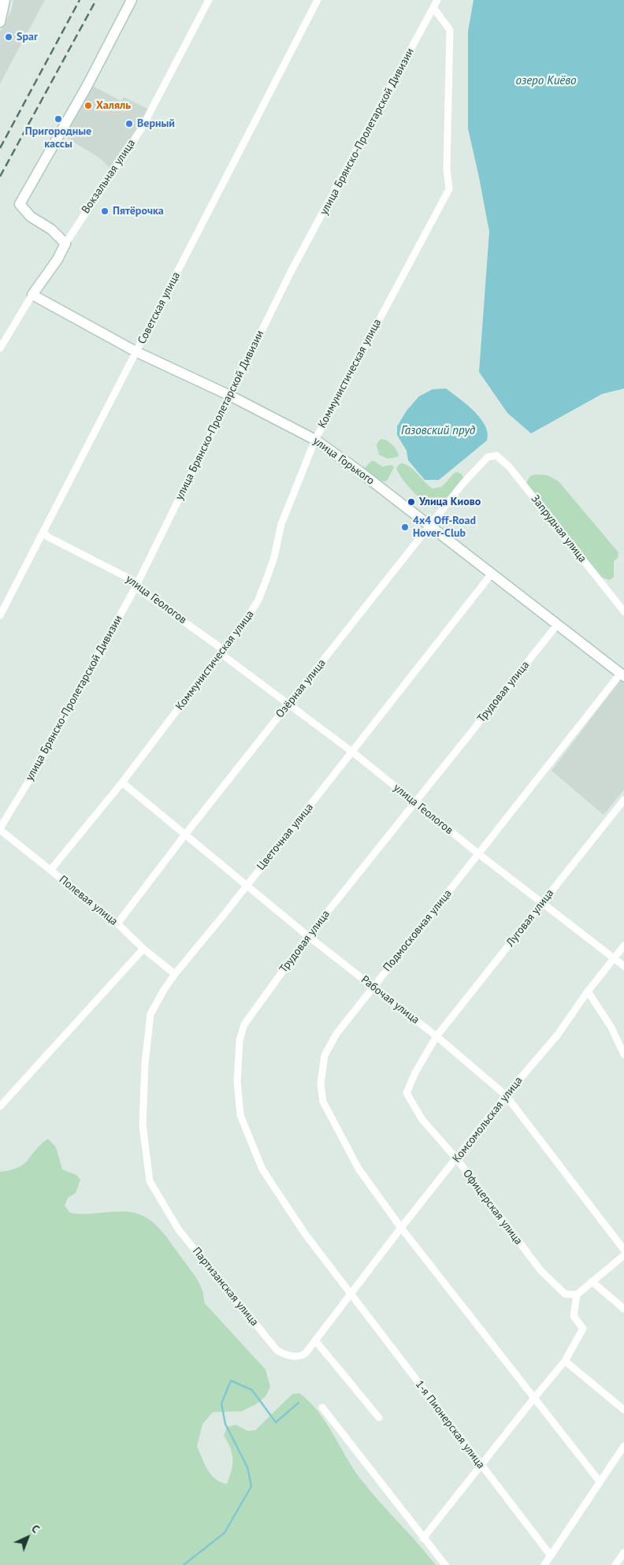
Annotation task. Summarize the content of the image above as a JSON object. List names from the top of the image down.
{
  "streets": {
    "street": [
      "улица Брянско-Пролетарской Дивизии",
      "Вокзальная улица",
      "Советская улица",
      "Коммунистическая улица",
      "улица Горького",
      "Запрудная улица",
      "улица Геологов",
      "Озёрная улица",
      "Трудовая улица",
      "Цветочная улица",
      "Полевая улица",
      "Луговая улица",
      "Подмосковная улица",
      "Рабочая улица",
      "Комсомольская улица",
      "Офицерская улица",
      "Партизанская улица",
      "1-я Пионерская улица"
    ]
  },
  "crossings": [
    ["улица Брянско-Пролетарской Дивизии", "Коммунистическая улица"],
    ["улица Брянско-Пролетарской Дивизии", "улица Горького"],
    ["улица Брянско-Пролетарской Дивизии", "улица Геологов"],
    ["улица Брянско-Пролетарской Дивизии", "Полевая улица"],
    ["Вокзальная улица", "улица Горького"],
    ["Советская улица", "улица Горького"],
    ["Советская улица", "улица Геологов"],
    ["Коммунистическая улица", "улица Горького"],
    ["Коммунистическая улица", "улица Геологов"],
    ["Коммунистическая улица", "Полевая улица"],
    ["Коммунистическая улица", "Рабочая улица"],
    ["улица Горького", "Озёрная улица"],
    ["улица Горького", "Трудовая улица"],
    ["улица Горького", "Цветочная улица"],
    ["улица Горького", "Подмосковная улица"],
    ["Запрудная улица", "Озёрная улица"],
    ["улица Геологов", "Озёрная улица"],
    ["улица Геологов", "Трудовая улица"],
    ["улица Геологов", "Цветочная улица"],
    ["улица Геологов", "Луговая улица"],
    ["улица Геологов", "Подмосковная улица"],
    ["улица Геологов", "Комсомольская улица"],
    ["Озёрная улица", "Полевая улица"],
    ["Озёрная улица", "Рабочая улица"],
    ["Трудовая улица", "Рабочая улица"],
    ["Трудовая улица", "Комсомольская улица"],
    ["Трудовая улица", "Партизанская улица"],
    ["Трудовая улица", "1-я Пионерская улица"],
    ["Цветочная улица", "Полевая улица"],
    ["Цветочная улица", "Рабочая улица"],
    ["Цветочная улица", "Партизанская улица"],
    ["Луговая улица", "Рабочая улица"],
    ["Луговая улица", "Офицерская улица"],
    ["Подмосковная улица", "Рабочая улица"],
    ["Подмосковная улица", "Комсомольская улица"],
    ["Рабочая улица", "Комсомольская улица"],
    ["Рабочая улица", "Офицерская улица"],
    ["Комсомольская улица", "Офицерская улица"],
    ["Комсомольская улица", "Партизанская улица"],
    ["Комсомольская улица", "1-я Пионерская улица"],
    ["Партизанская улица", "1-я Пионерская улица"]
  ],
  "water": ["озеро Киёво", "Газовский пруд"],
  "places": [
    "Spar",
    "Халяль",
    "Пригородные кассы",
    "Верный",
    "Пятёрочка",
    "Улица Киово",
    "4x4 Off-Road Hover-Club"
  ],
  "north": "top right"
}
